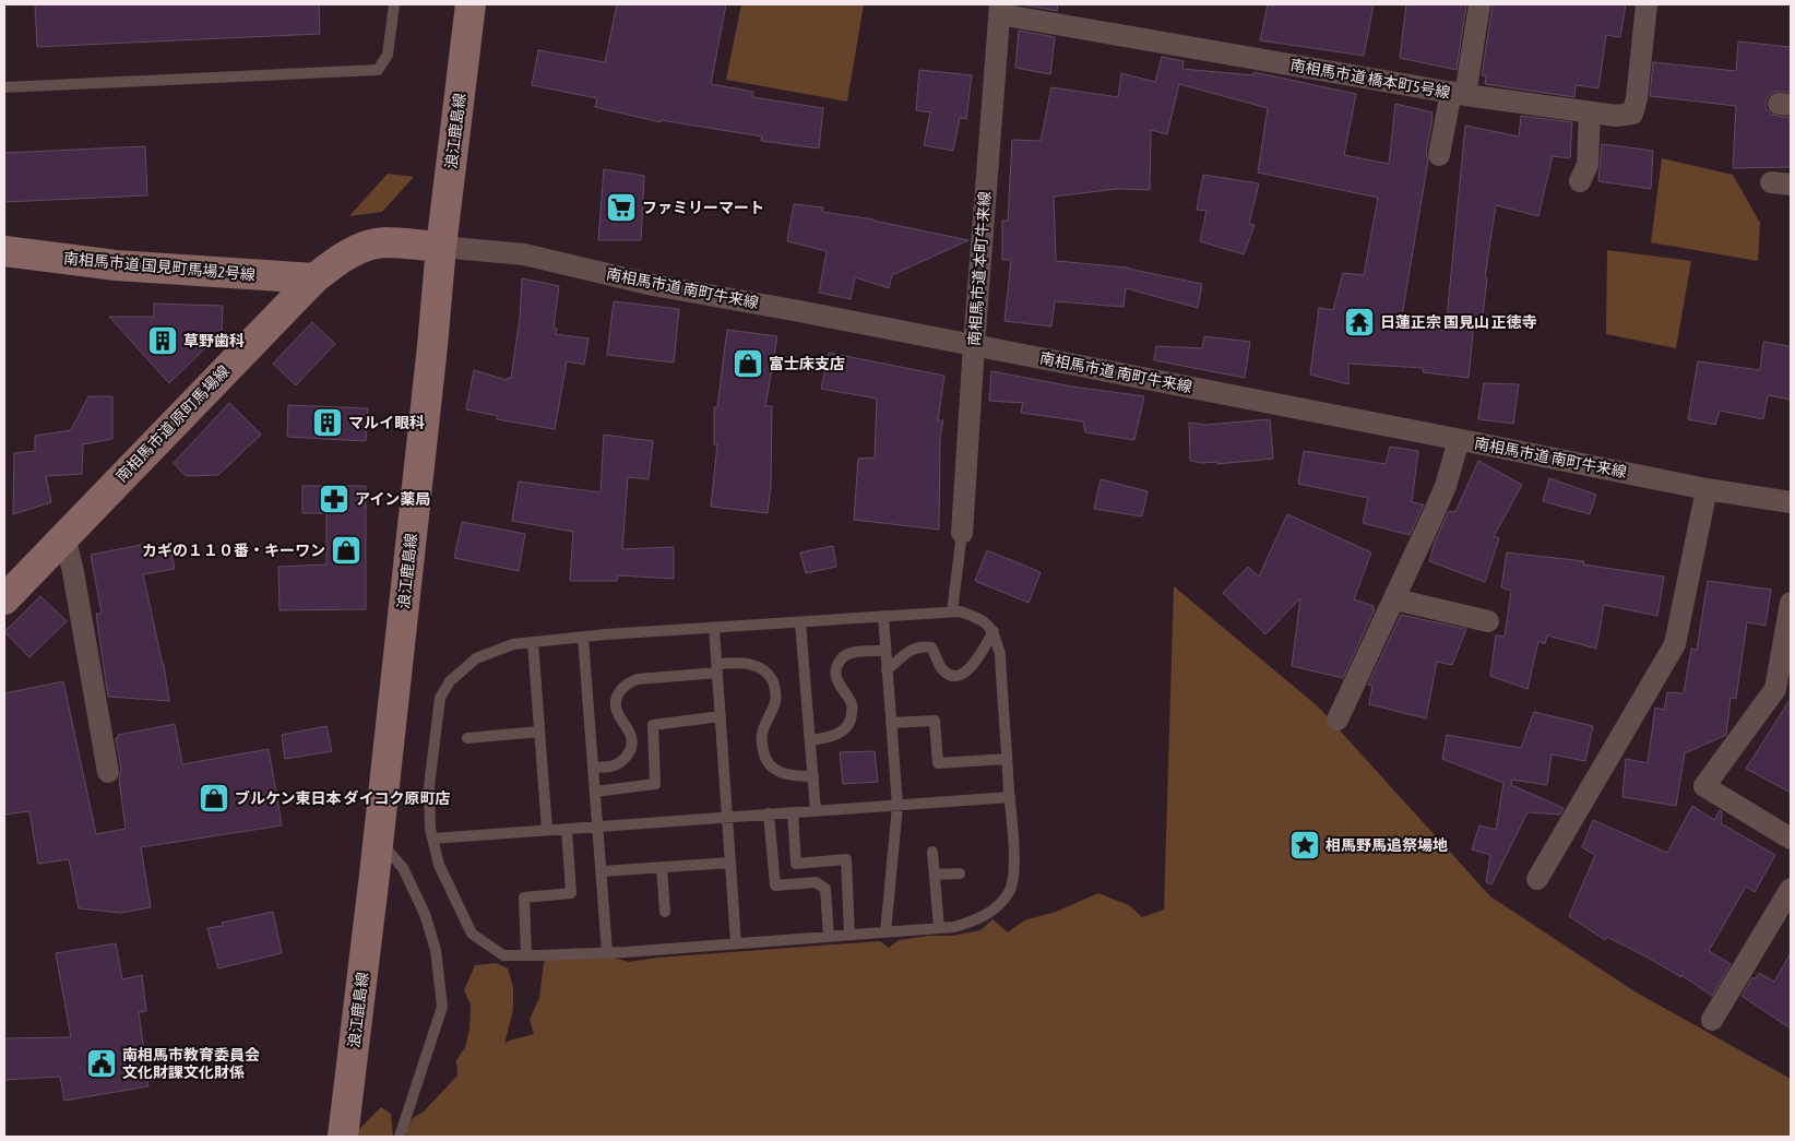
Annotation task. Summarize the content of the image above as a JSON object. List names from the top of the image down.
{
  "streets": {
    "main road": ["浪江鹿島線", "南相馬市道 国見町馬場2号線", "南相馬市道 原町馬場線"],
    "street": ["南相馬市道 橋本町5号線", "南相馬市道 本町牛来線", "南相馬市道 南町牛来線"]
  },
  "crossings": [
    ["南相馬市道 橋本町5号線", "南相馬市道 本町牛来線"],
    ["浪江鹿島線", "南相馬市道 南町牛来線"],
    ["浪江鹿島線", "南相馬市道 原町馬場線"],
    ["南相馬市道 国見町馬場2号線", "南相馬市道 原町馬場線"],
    ["南相馬市道 本町牛来線", "南相馬市道 南町牛来線"],
    ["南相馬市道 南町牛来線", "南相馬市道 原町馬場線"]
  ],
  "places": {
    "supermarket": ["ファミリーマート"],
    "temple": ["日蓮正宗 国見山 正徳寺"],
    "building": ["草野歯科", "マルイ眼科"],
    "shop": ["富士床支店", "カギの１１０番・キーワン", "ブルケン東日本 ダイコク原町店"],
    "pharmacy": ["アイン薬局"],
    "place": ["相馬野馬追祭場地"],
    "public building": ["南相馬市教育委員会 文化財課文化財係"]
  }
}
